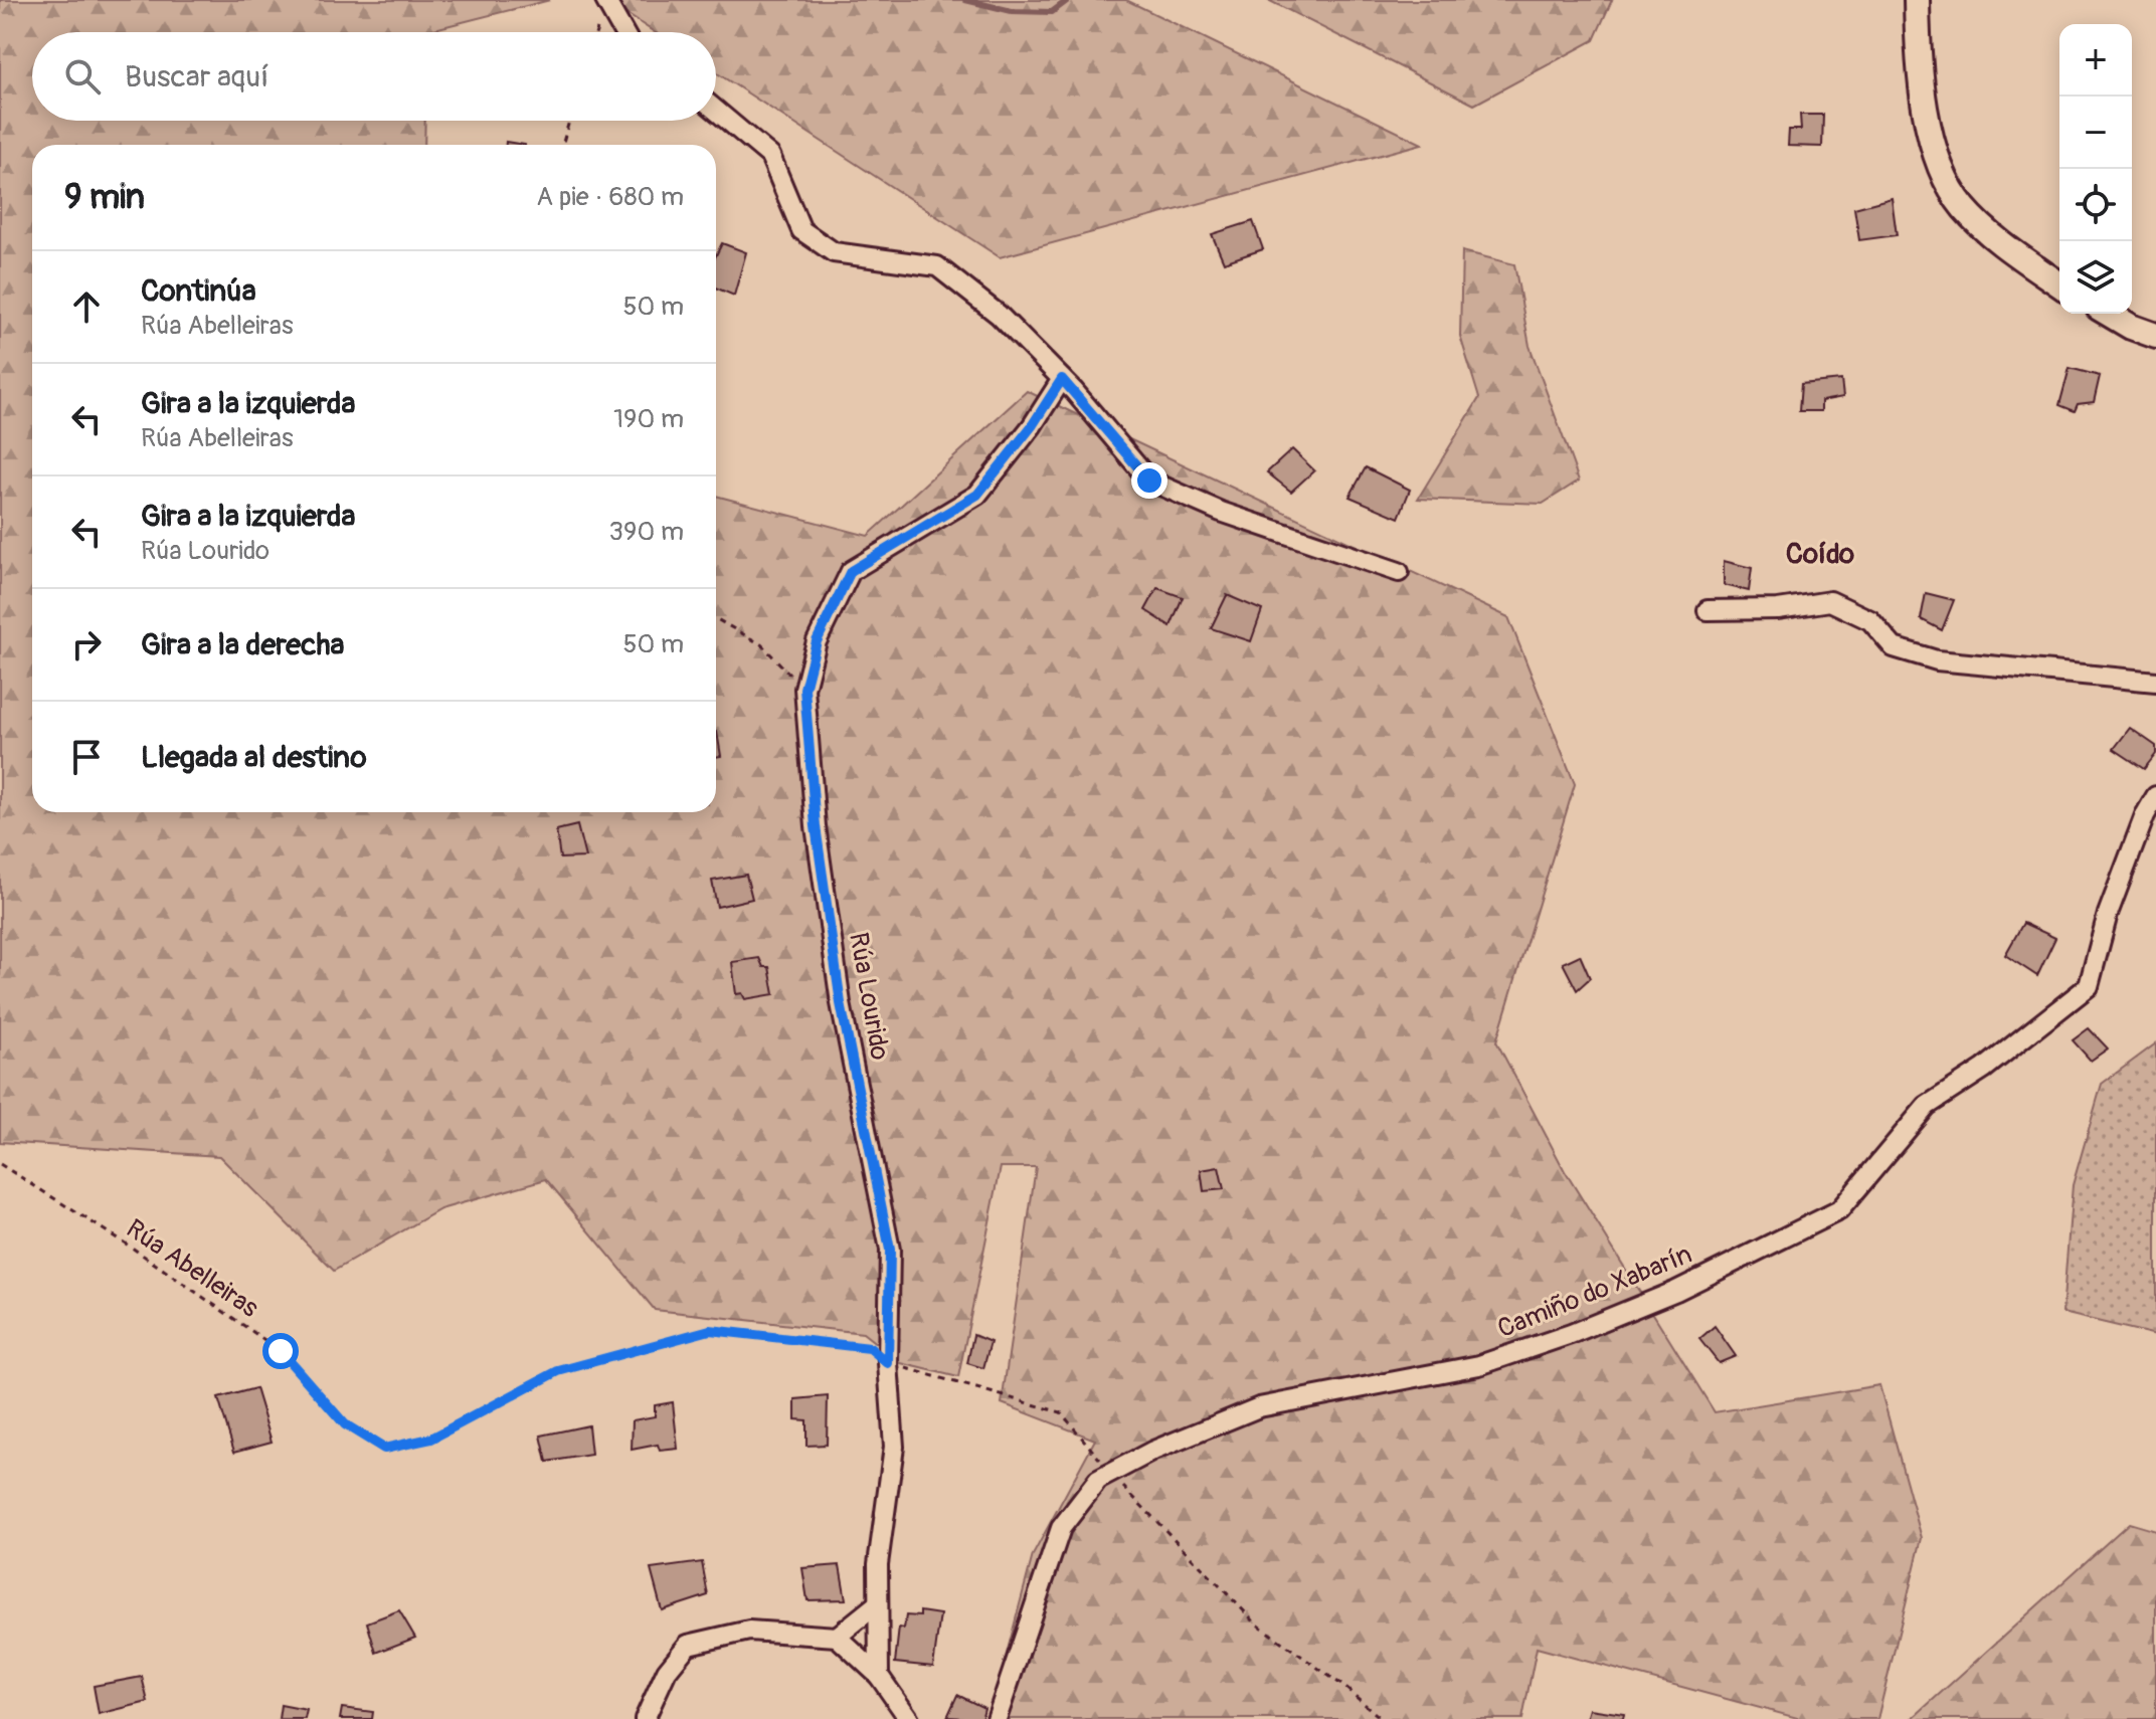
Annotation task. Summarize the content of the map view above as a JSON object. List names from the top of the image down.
{
  "streets": {
    "street": ["Rúa Lourido", "Camiño do Xabarín"],
    "path": ["Rúa Abelleiras"]
  },
  "crossings": [
    ["Rúa Lourido", "Rúa Abelleiras"],
    ["Rúa Abelleiras", "Camiño do Xabarín"]
  ],
  "districts": ["Coído"],
  "page": {
    "map_buttons": ["+", "−"],
    "search": "Buscar aquí",
    "heading": ["9 min", "A pie · 680 m"],
    "list": [
      ["Continúa", "Rúa Abelleiras", "50 m"],
      ["Gira a la izquierda", "Rúa Abelleiras", "190 m"],
      ["Gira a la izquierda", "Rúa Lourido", "390 m"],
      ["Gira a la derecha", "50 m"],
      "Llegada al destino"
    ]
  }
}
